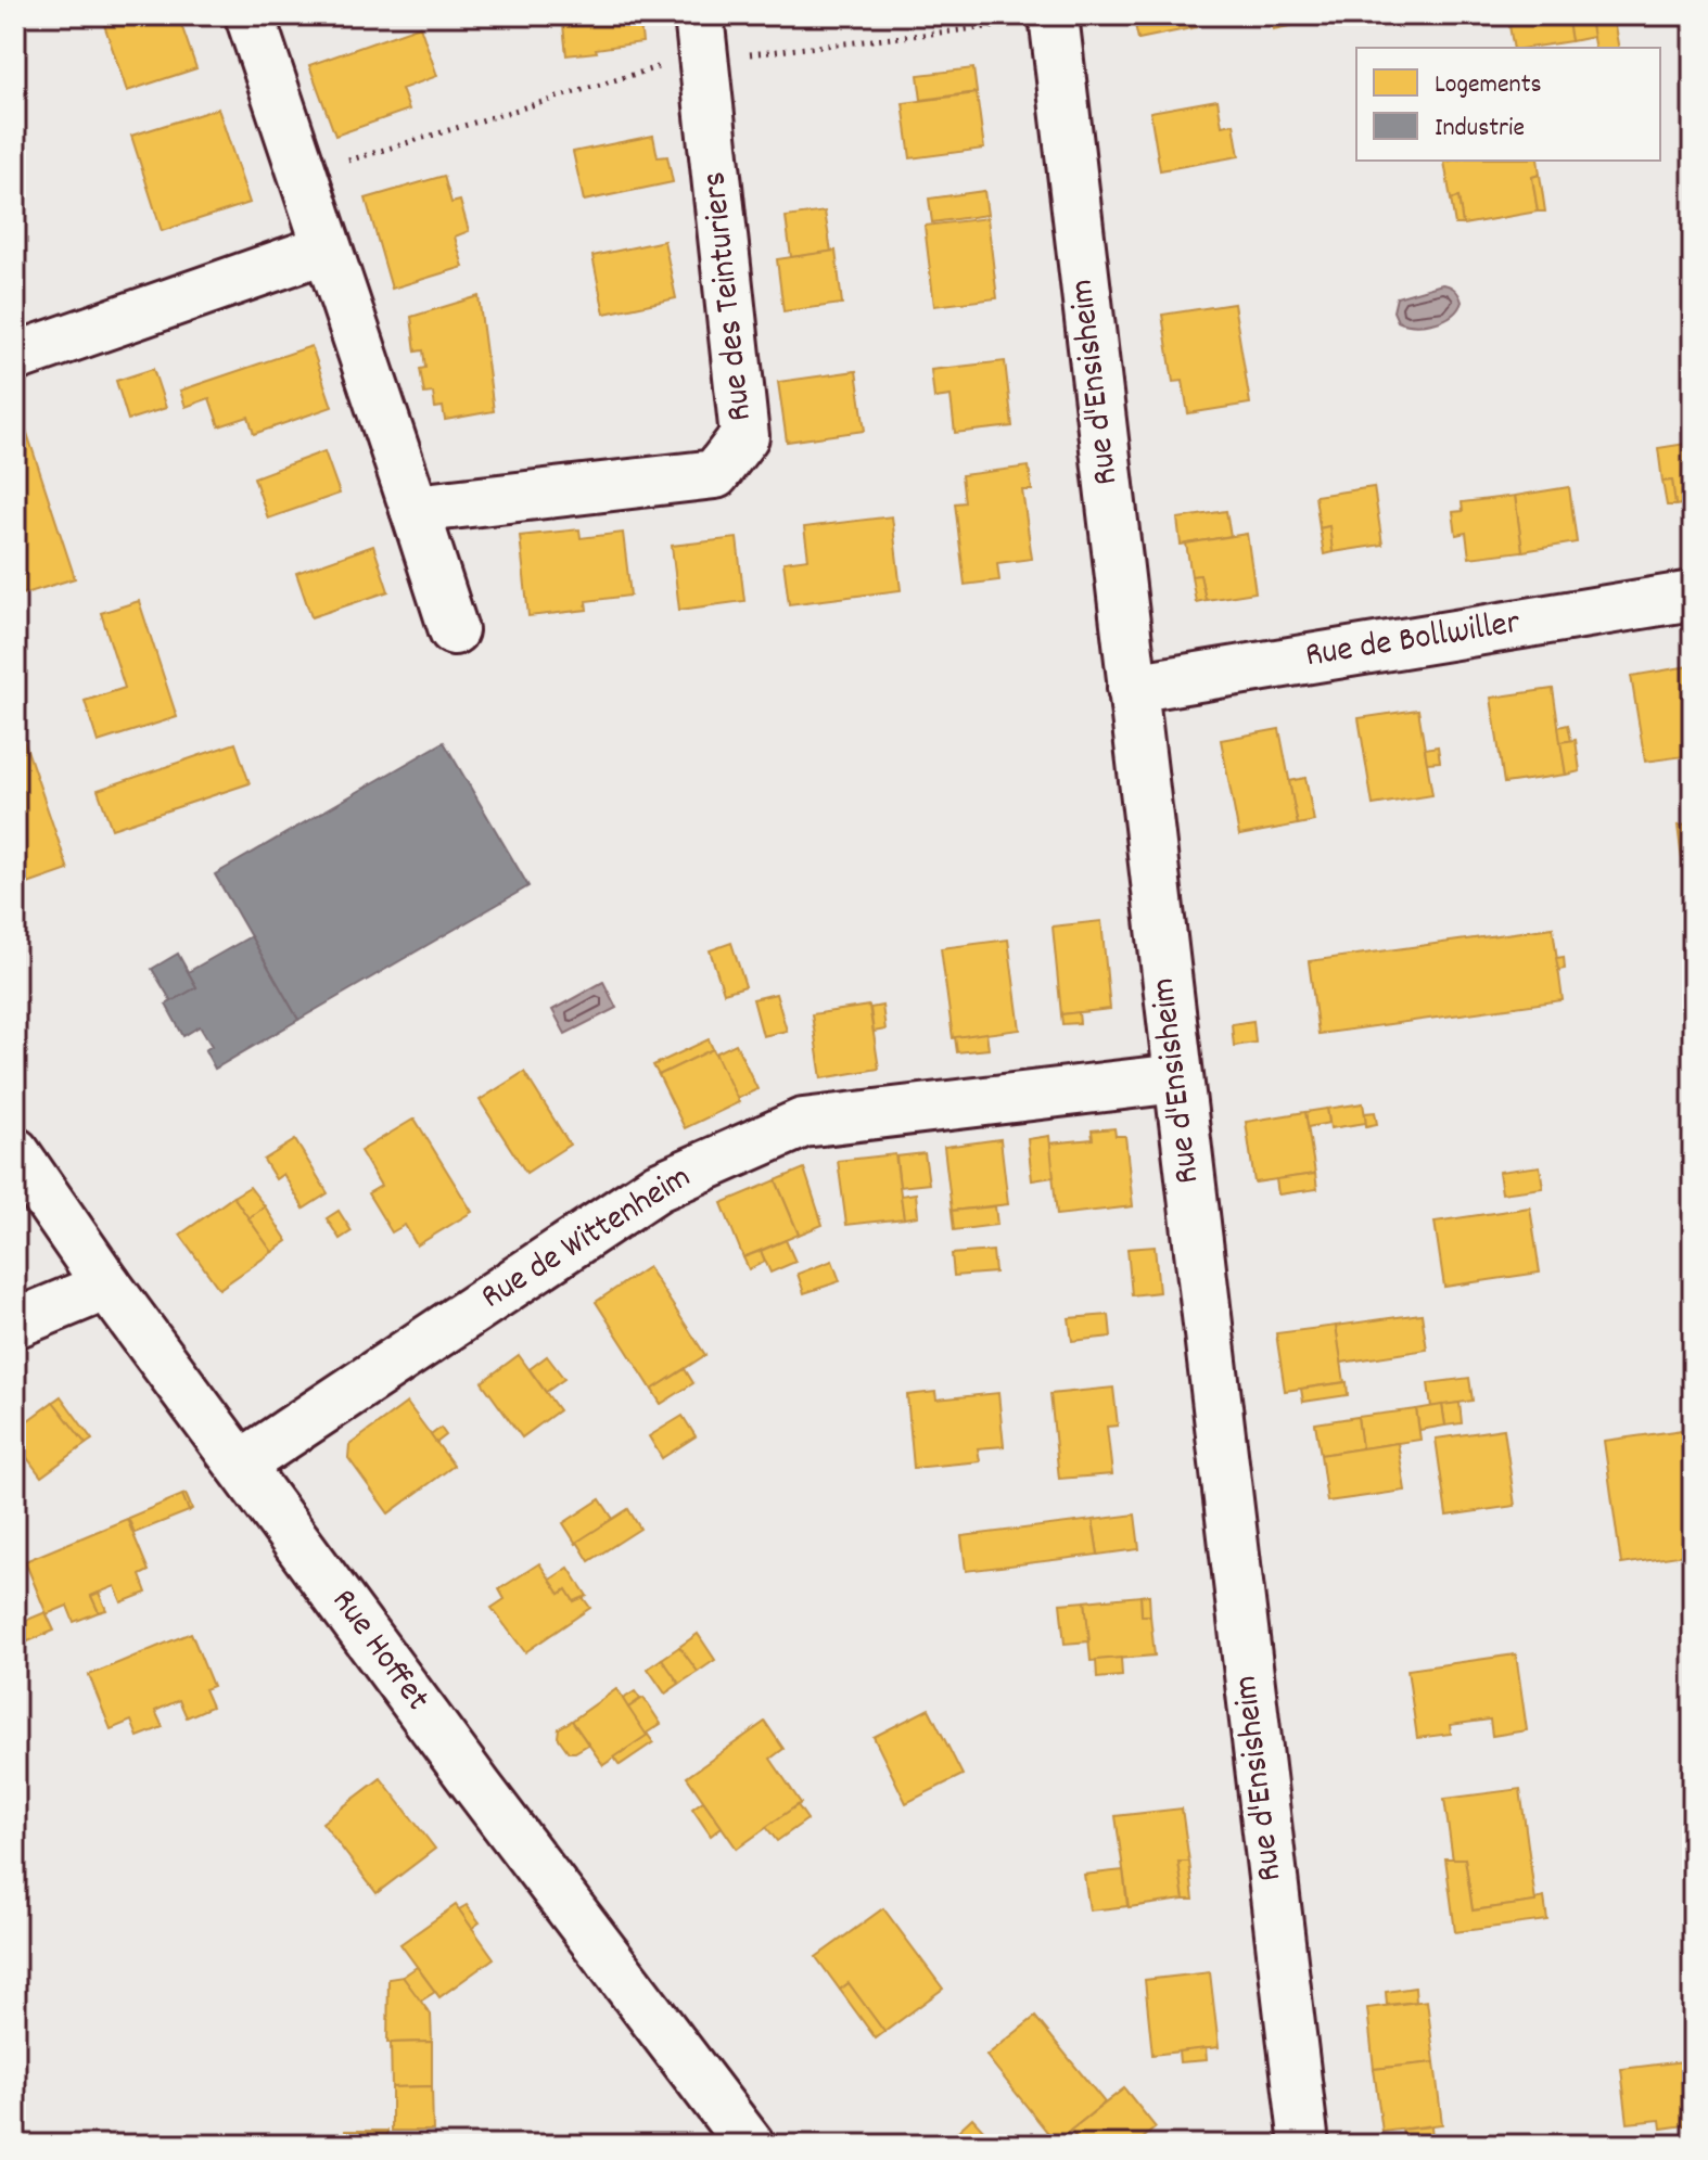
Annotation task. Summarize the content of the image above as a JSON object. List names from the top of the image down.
{
  "streets": {
    "street": [
      "Rue des Teinturiers",
      "Rue d'Ensisheim",
      "Rue de Bollwiller",
      "Rue de Wittenheim",
      "Rue Hoffet"
    ]
  },
  "crossings": [
    ["Rue d'Ensisheim", "Rue de Bollwiller"],
    ["Rue d'Ensisheim", "Rue de Wittenheim"],
    ["Rue de Wittenheim", "Rue Hoffet"]
  ],
  "legend": ["Logements", "Industrie"]
}
